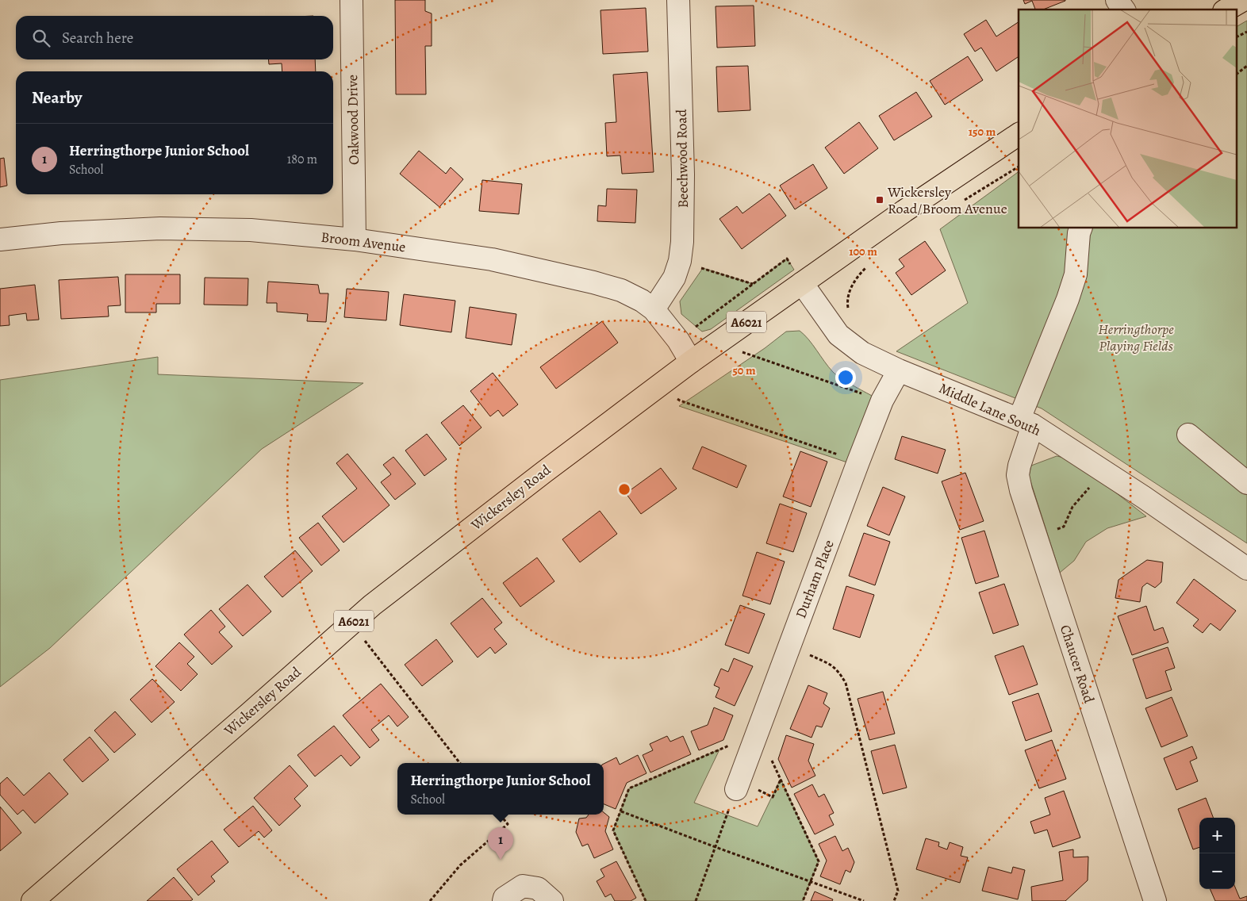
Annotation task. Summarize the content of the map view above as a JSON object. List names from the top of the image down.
{
  "streets": {
    "main road": ["A6021", "Wickersley Road"],
    "street": [
      "Oakwood Drive",
      "Beechwood Road",
      "Broom Avenue",
      "Middle Lane South",
      "Durham Place",
      "Chaucer Road"
    ]
  },
  "crossings": [
    ["Oakwood Drive", "Broom Avenue"],
    ["Beechwood Road", "Broom Avenue"],
    ["Broom Avenue", "Wickersley Road"],
    ["Middle Lane South", "Wickersley Road"],
    ["Middle Lane South", "Durham Place"],
    ["Middle Lane South", "Chaucer Road"]
  ],
  "parks": ["Herringthorpe Playing Fields"],
  "places": {
    "transit": ["Wickersley Road/Broom Avenue"]
  },
  "page": {
    "search": "Search here",
    "heading": "Nearby",
    "list": [
      {
        "mark": "1",
        "name": "Herringthorpe Junior School",
        "note": "School",
        "value": "180 m"
      }
    ],
    "popup": ["Herringthorpe Junior School", "School"],
    "map_buttons": ["+", "−"],
    "pins": "1"
  },
  "rings": ["150 m", "100 m", "50 m"]
}
